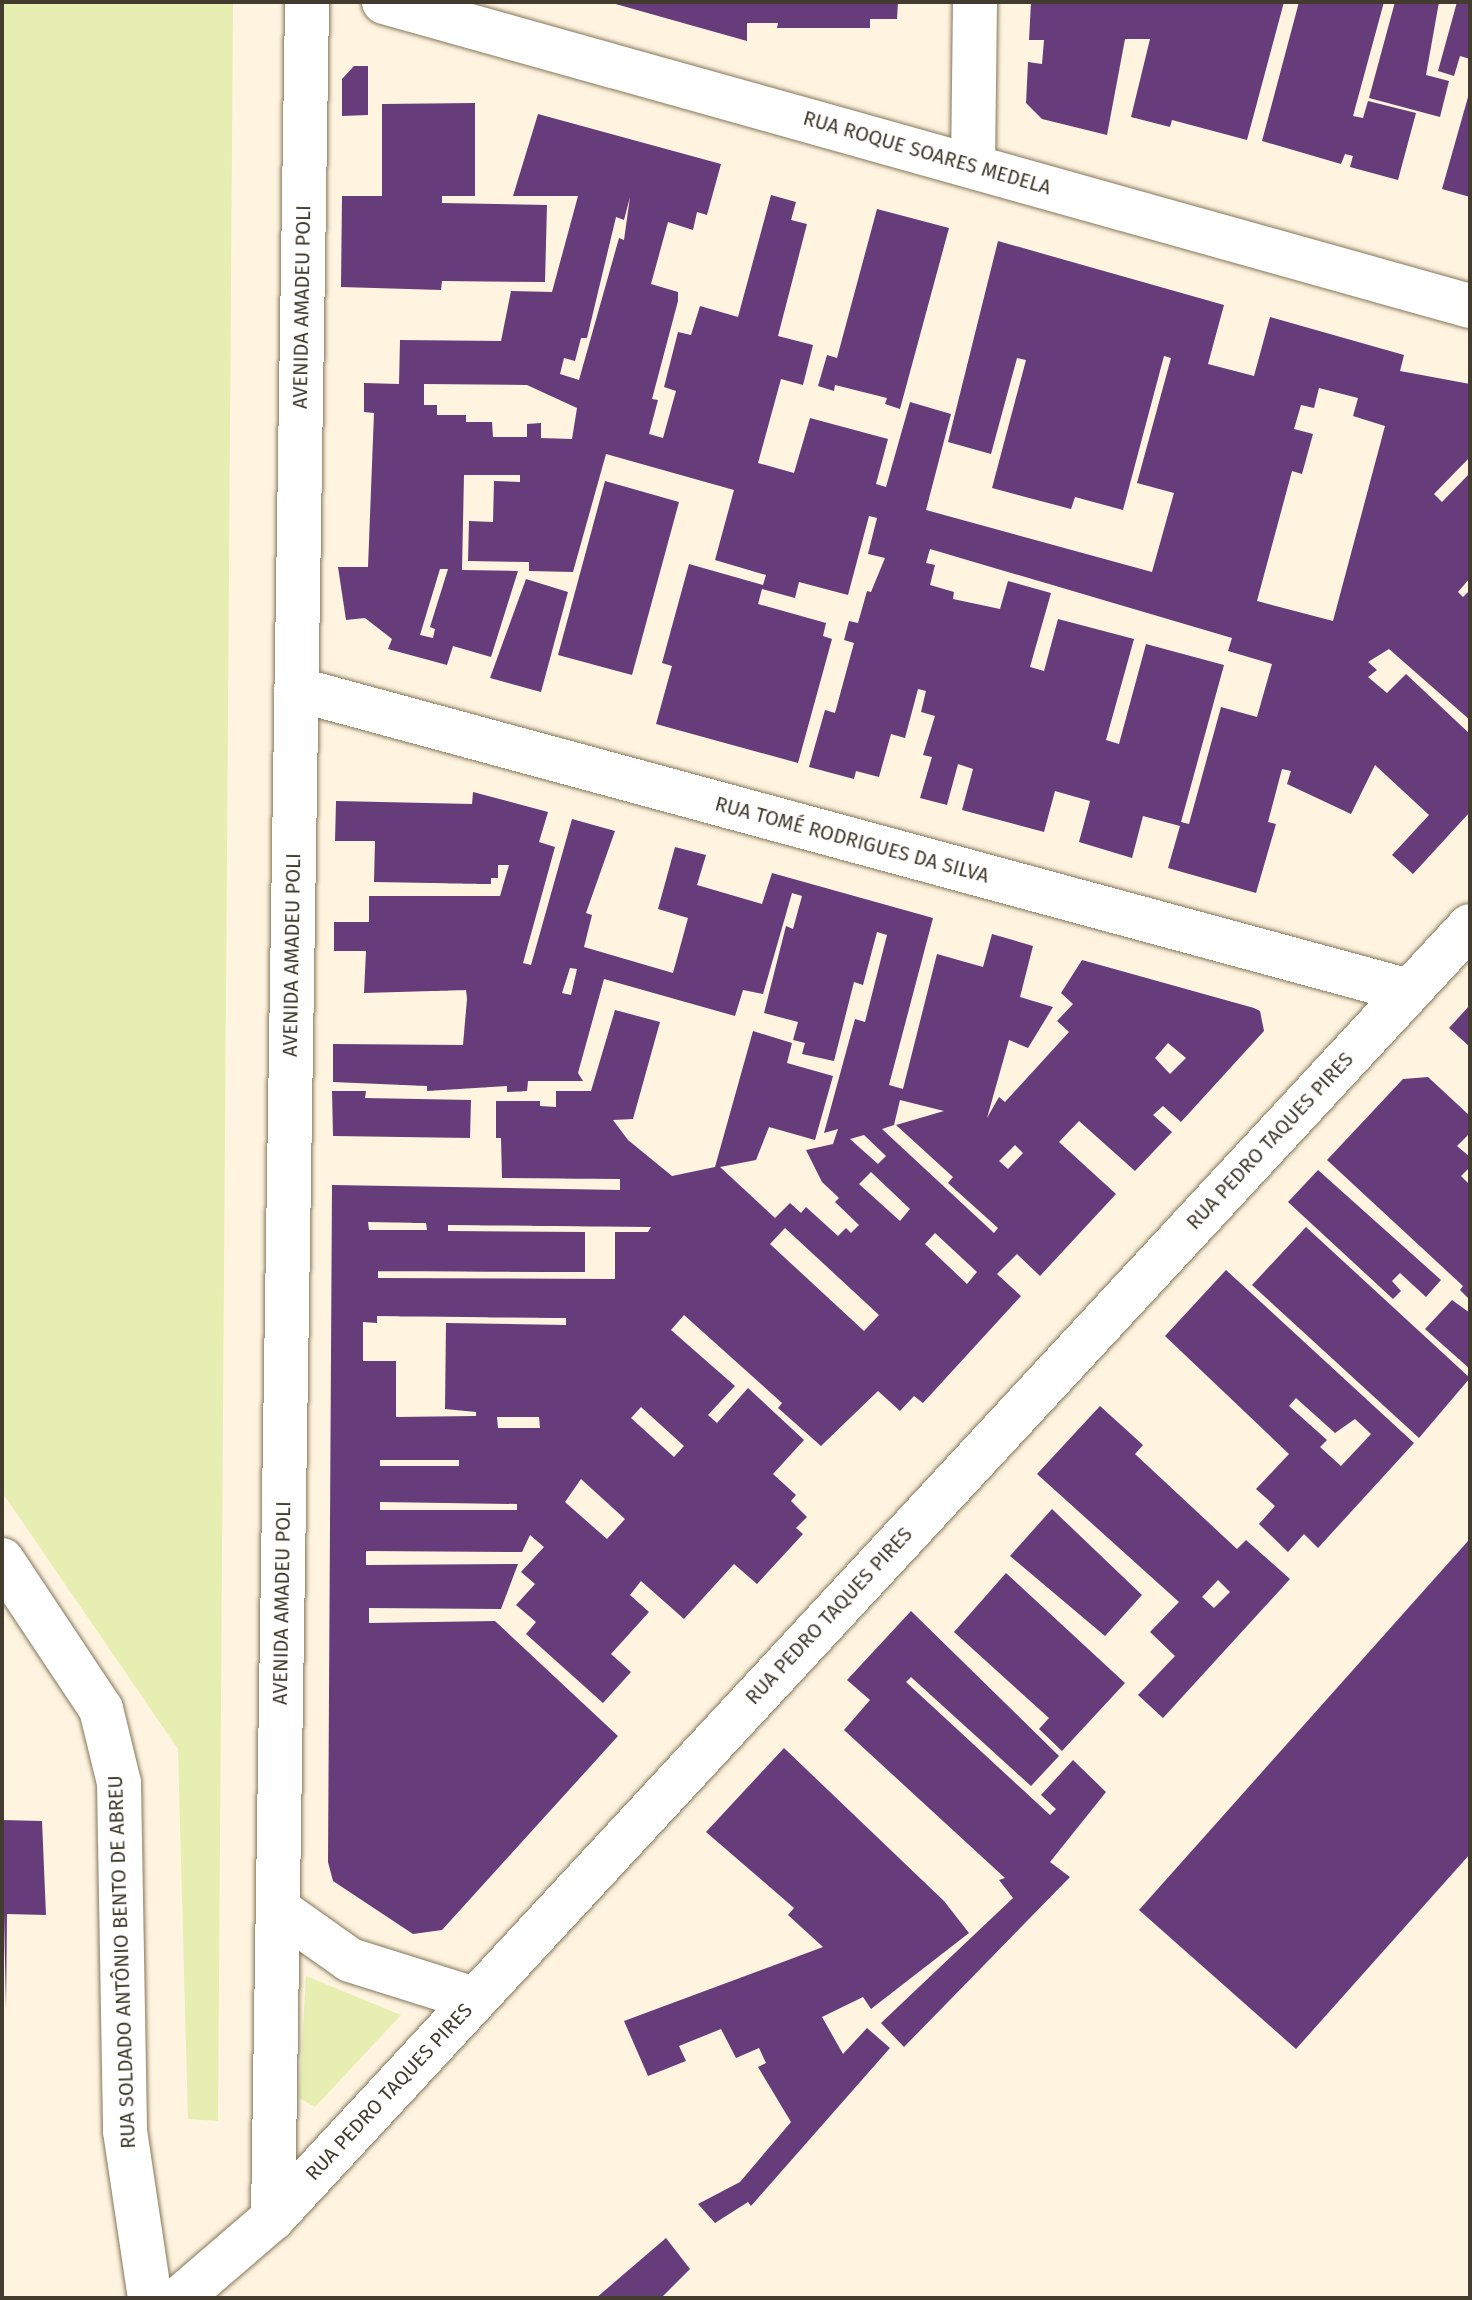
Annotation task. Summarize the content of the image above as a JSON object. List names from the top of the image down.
{
  "streets": {
    "street": [
      "RUA ROQUE SOARES MEDELA",
      "AVENIDA AMADEU POLI",
      "RUA TOMÉ RODRIGUES DA SILVA",
      "RUA PEDRO TAQUES PIRES",
      "RUA SOLDADO ANTÔNIO BENTO DE ABREU"
    ]
  },
  "crossings": [
    ["AVENIDA AMADEU POLI", "RUA TOMÉ RODRIGUES DA SILVA"],
    ["AVENIDA AMADEU POLI", "RUA PEDRO TAQUES PIRES"],
    ["RUA TOMÉ RODRIGUES DA SILVA", "RUA PEDRO TAQUES PIRES"]
  ]
}
